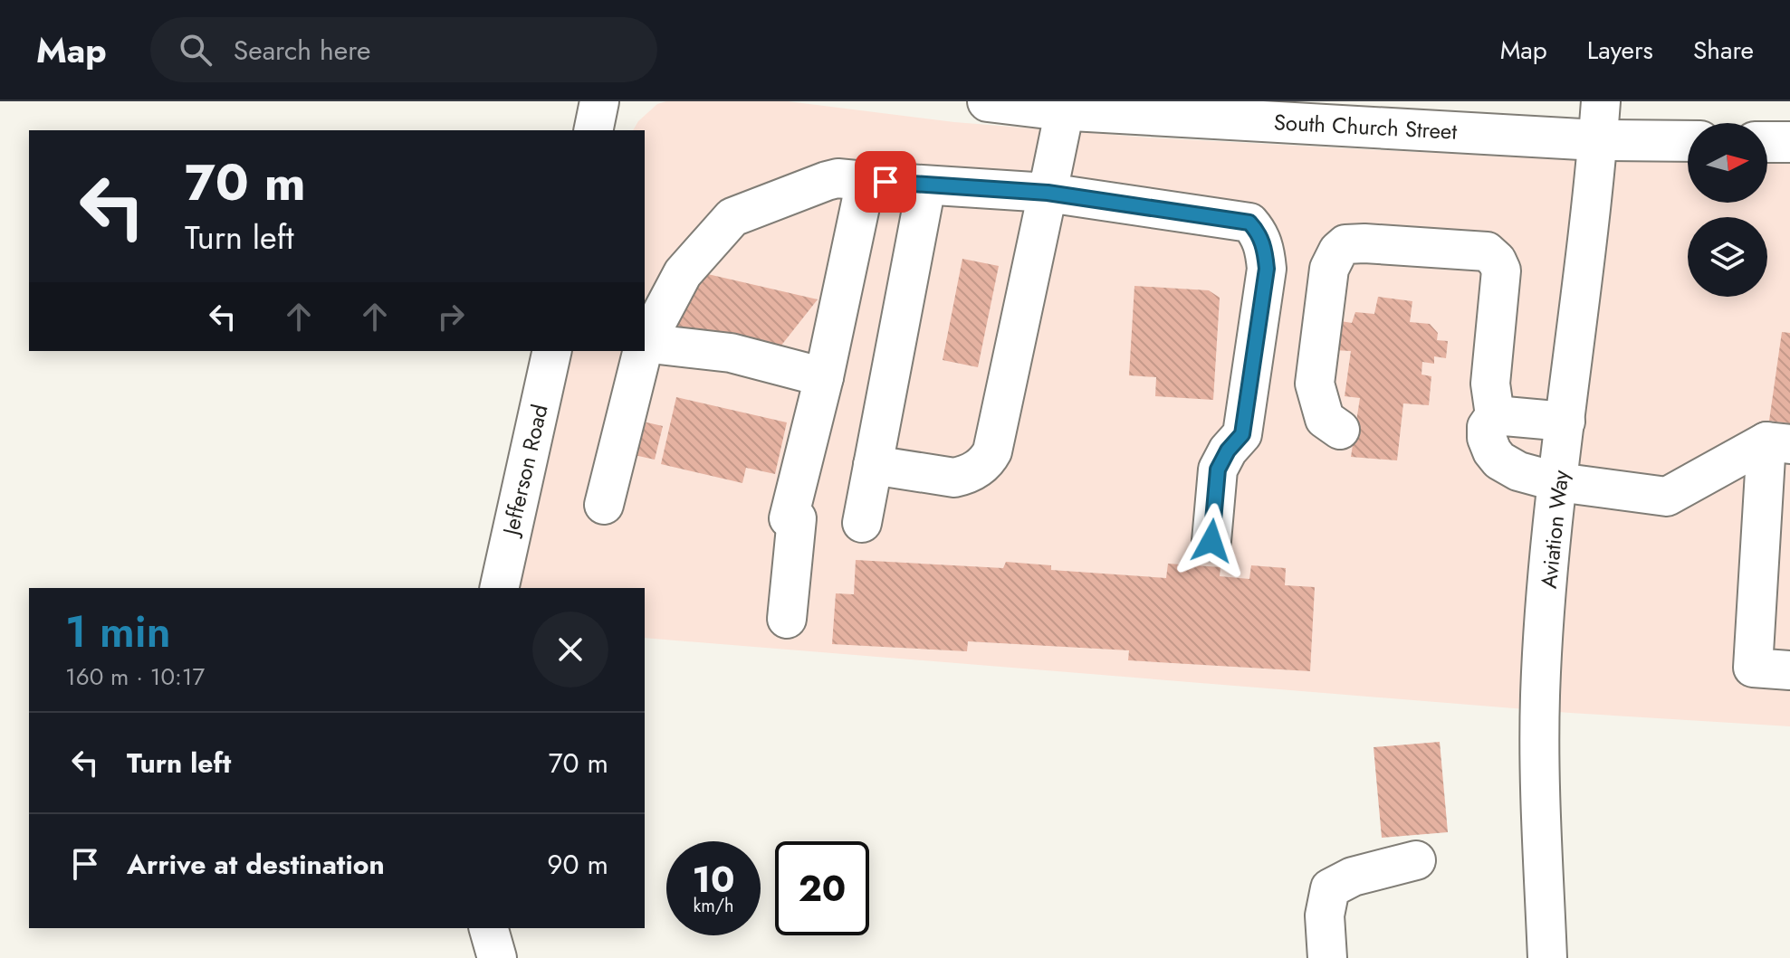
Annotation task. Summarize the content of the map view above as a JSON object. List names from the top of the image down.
{
  "streets": {
    "main road": ["South Church Street"],
    "street": ["Jefferson Road", "Aviation Way"]
  },
  "crossings": [
    ["South Church Street", "Aviation Way"]
  ],
  "north": "right",
  "page": {
    "header": "Map",
    "search": "Search here",
    "nav": ["Map", "Layers", "Share"],
    "turn": ["70 m", "Turn left"],
    "heading": ["1 min", "160 m · 10:17"],
    "list": [
      {
        "name": "Turn left",
        "value": "70 m"
      },
      {
        "name": "Arrive at destination",
        "value": "90 m"
      }
    ],
    "speed": "10 km/h",
    "limit": "20"
  }
}
